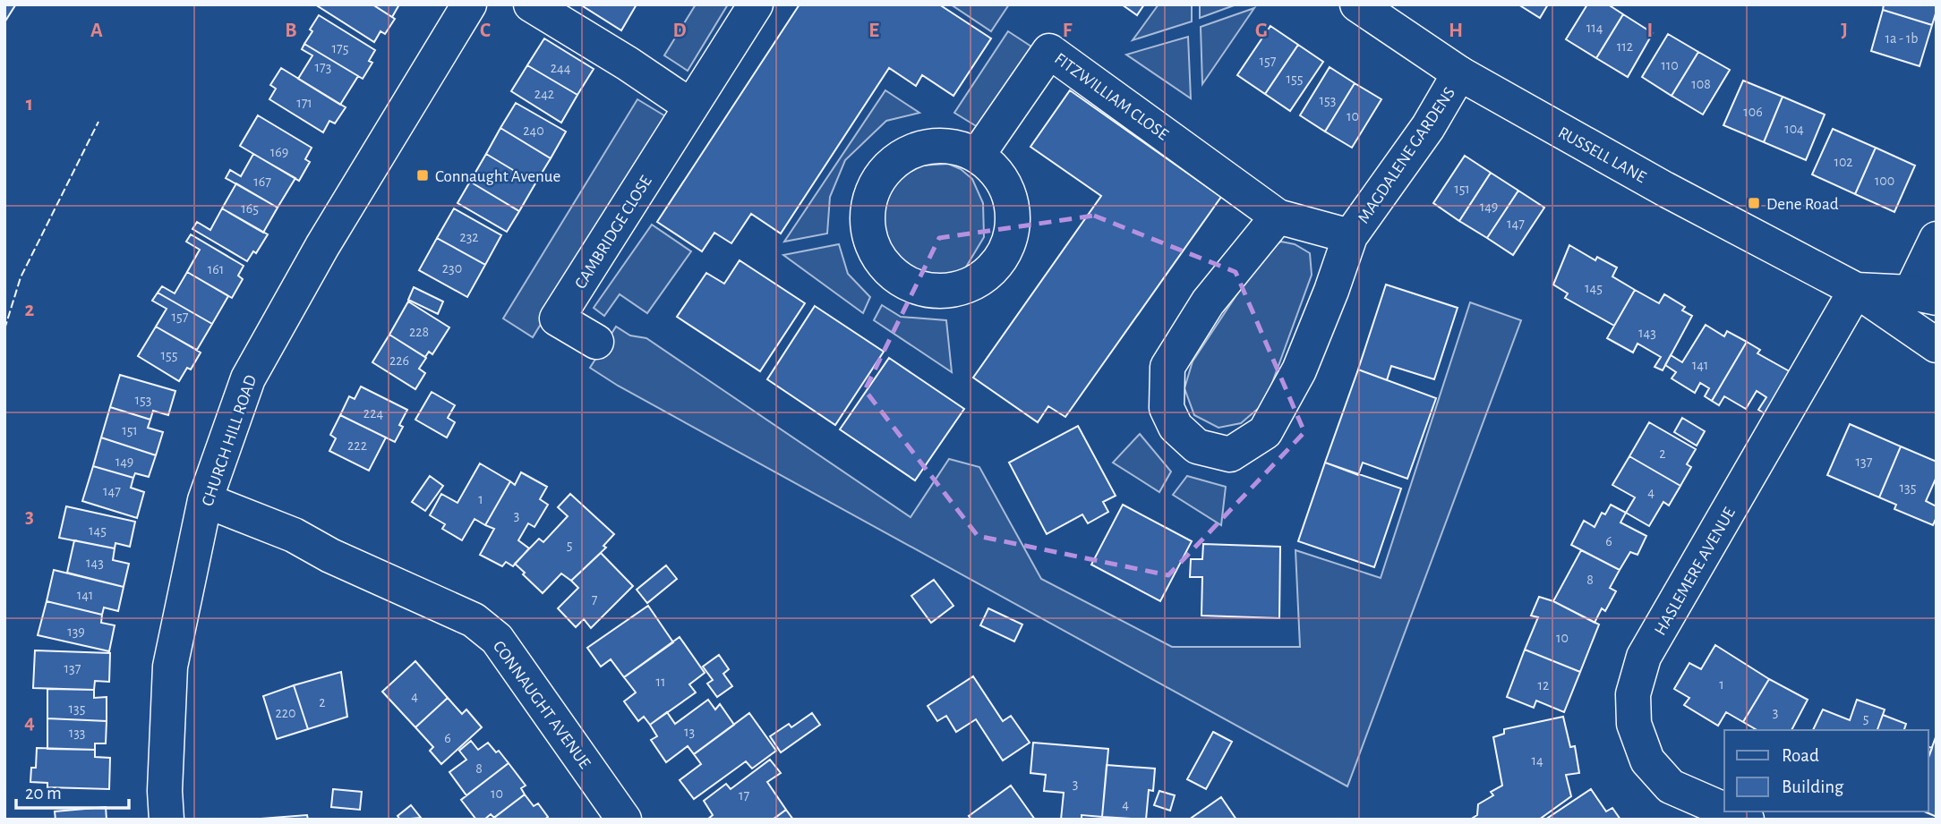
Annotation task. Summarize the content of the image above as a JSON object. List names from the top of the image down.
{
  "streets": {
    "street": [
      "FITZWILLIAM CLOSE",
      "RUSSELL LANE",
      "MAGDALENE GARDENS",
      "CAMBRIDGE CLOSE",
      "CHURCH HILL ROAD",
      "HASLEMERE AVENUE",
      "CONNAUGHT AVENUE"
    ]
  },
  "crossings": [
    ["FITZWILLIAM CLOSE", "MAGDALENE GARDENS"],
    ["RUSSELL LANE", "MAGDALENE GARDENS"],
    ["RUSSELL LANE", "HASLEMERE AVENUE"],
    ["CHURCH HILL ROAD", "CONNAUGHT AVENUE"]
  ],
  "places": {
    "transit": ["Connaught Avenue", "Dene Road"]
  },
  "house_numbers": [
    "114",
    "1a - 1b",
    "112",
    "175",
    "157",
    "110",
    "173",
    "244",
    "155",
    "108",
    "242",
    "153",
    "171",
    "106",
    "10",
    "104",
    "240",
    "169",
    "102",
    "100",
    "167",
    "151",
    "149",
    "165",
    "147",
    "232",
    "230",
    "161",
    "145",
    "157",
    "228",
    "143",
    "155",
    "226",
    "141",
    "153",
    "224",
    "151",
    "222",
    "2",
    "149",
    "137",
    "135",
    "147",
    "4",
    "1",
    "3",
    "145",
    "6",
    "5",
    "143",
    "8",
    "141",
    "7",
    "139",
    "10",
    "137",
    "11",
    "1",
    "12",
    "4",
    "2",
    "135",
    "3",
    "220",
    "5",
    "13",
    "133",
    "6",
    "14",
    "8",
    "3",
    "10",
    "17",
    "4"
  ],
  "legend": ["Road", "Building"],
  "scale_bar": "20 m",
  "grid": {
    "columns": [
      "A",
      "B",
      "C",
      "D",
      "E",
      "F",
      "G",
      "H",
      "I",
      "J"
    ],
    "rows": [
      "1",
      "2",
      "3",
      "4"
    ]
  }
}
